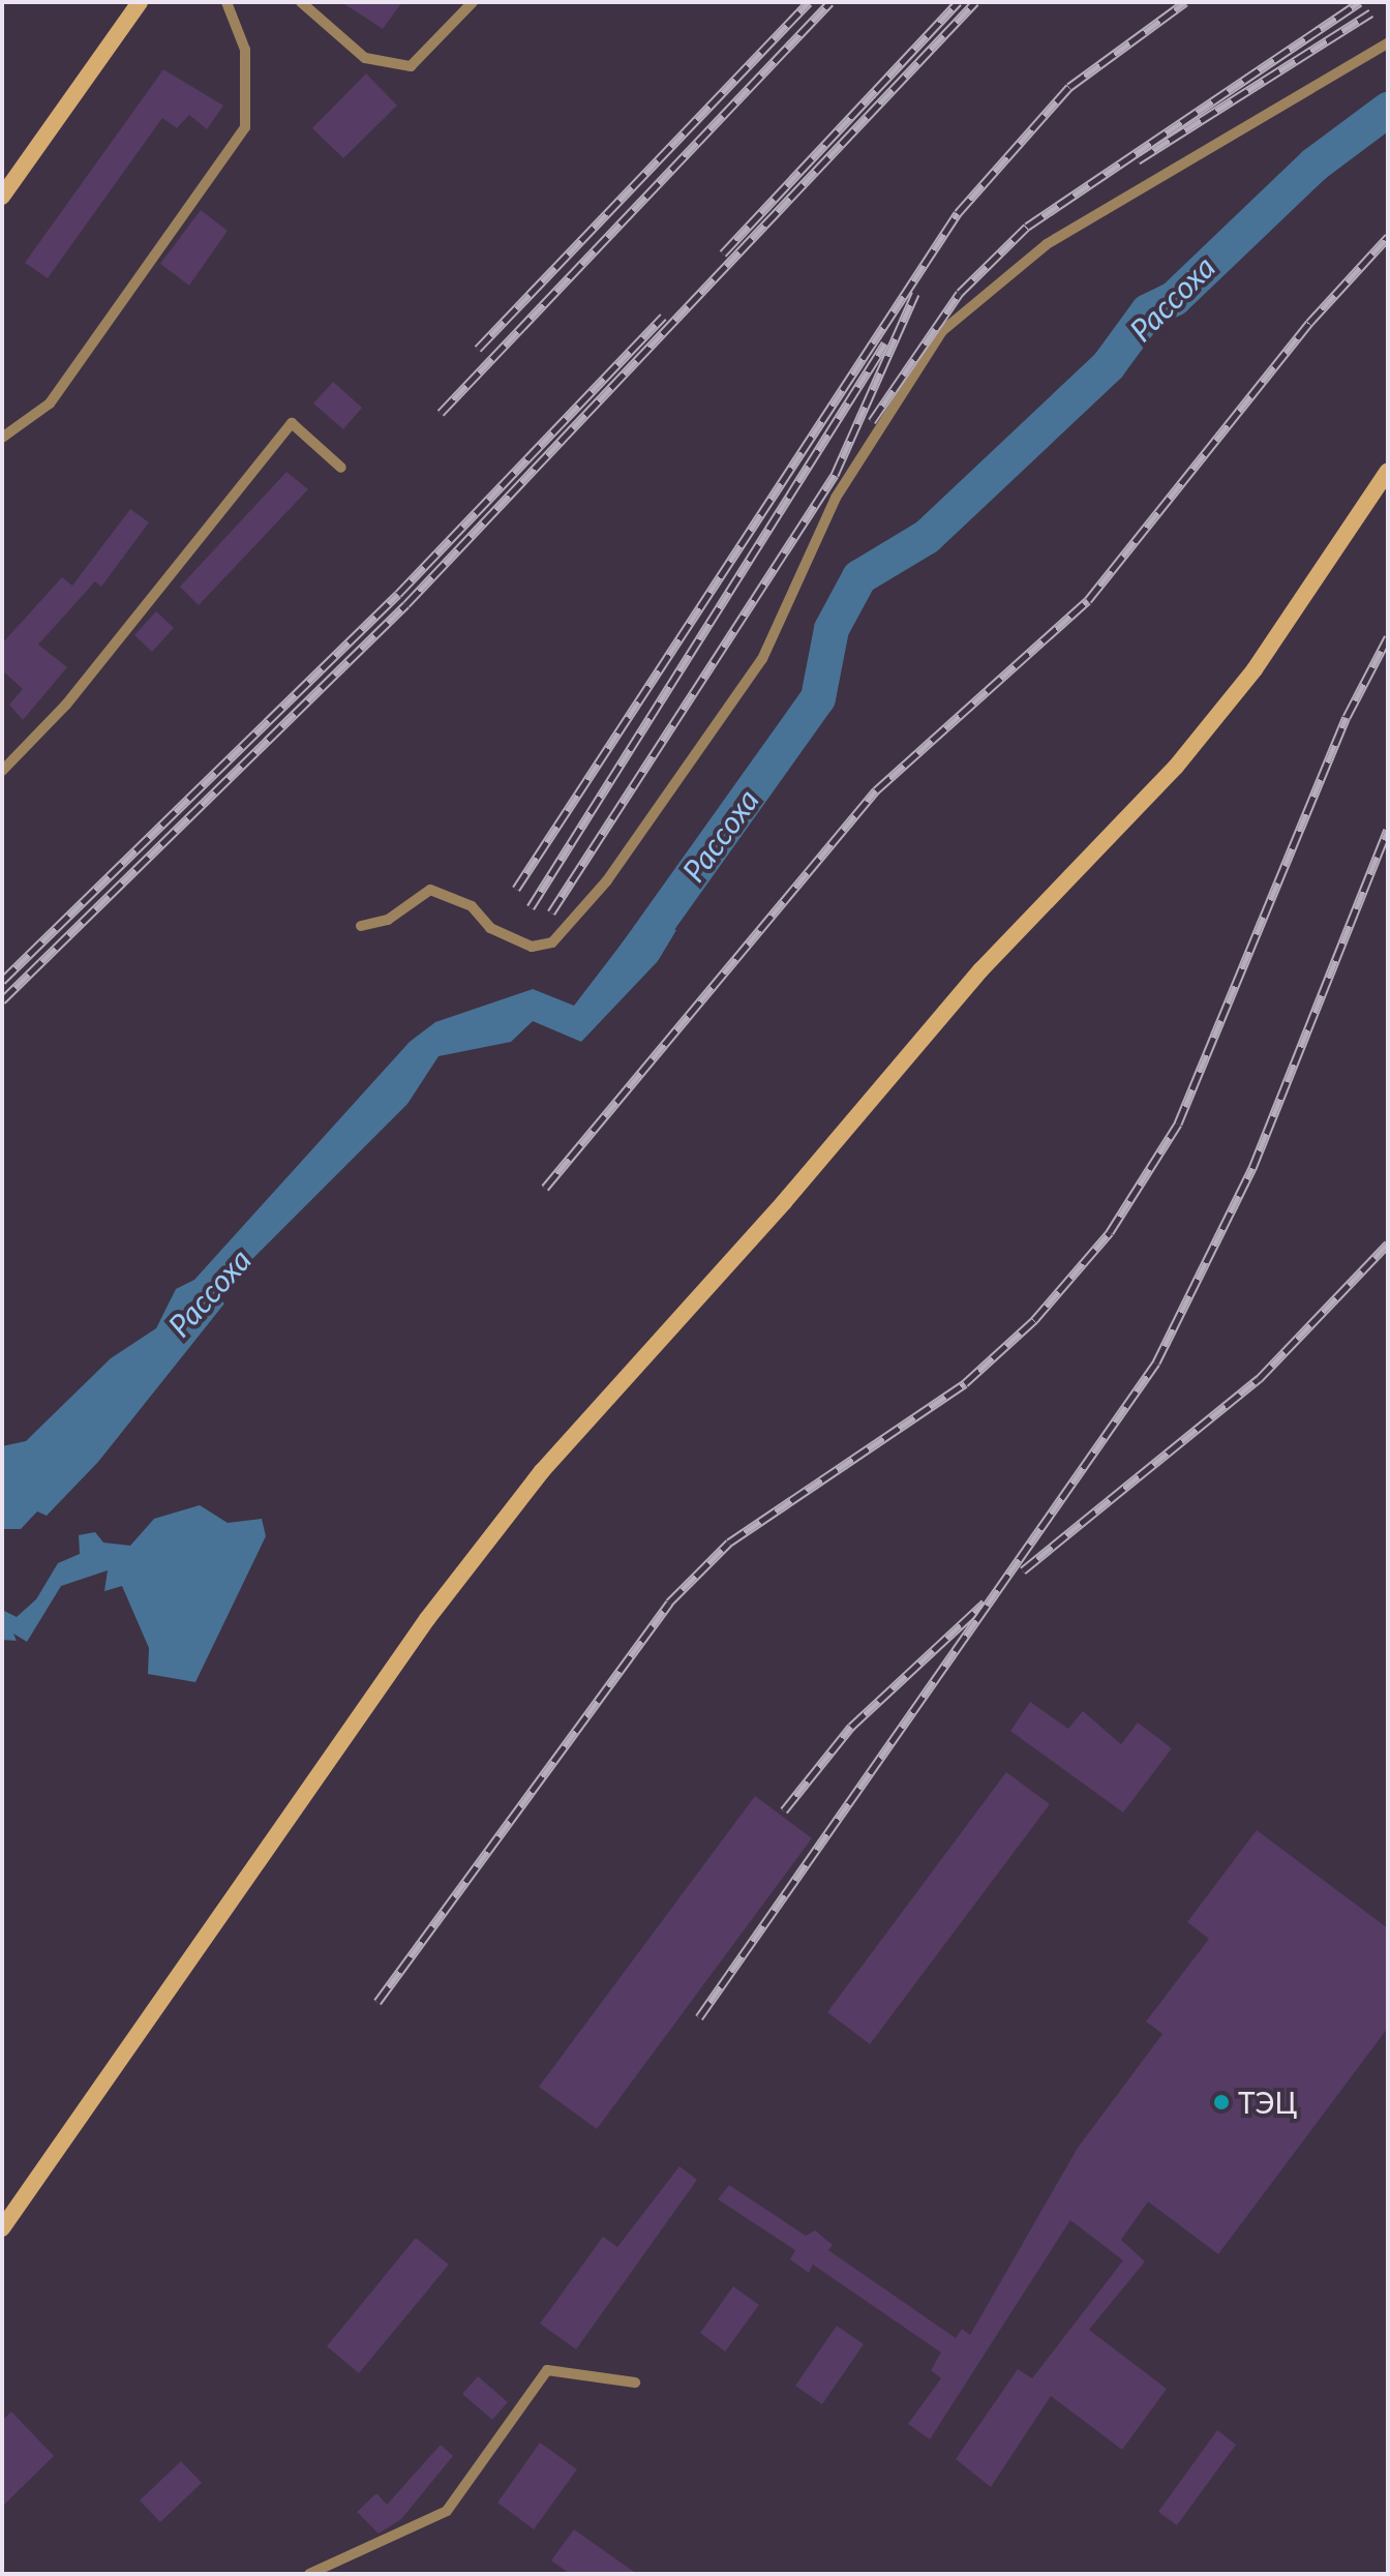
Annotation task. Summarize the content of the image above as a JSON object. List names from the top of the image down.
{
  "water": ["Рассоха"],
  "places": ["ТЭЦ"]
}
